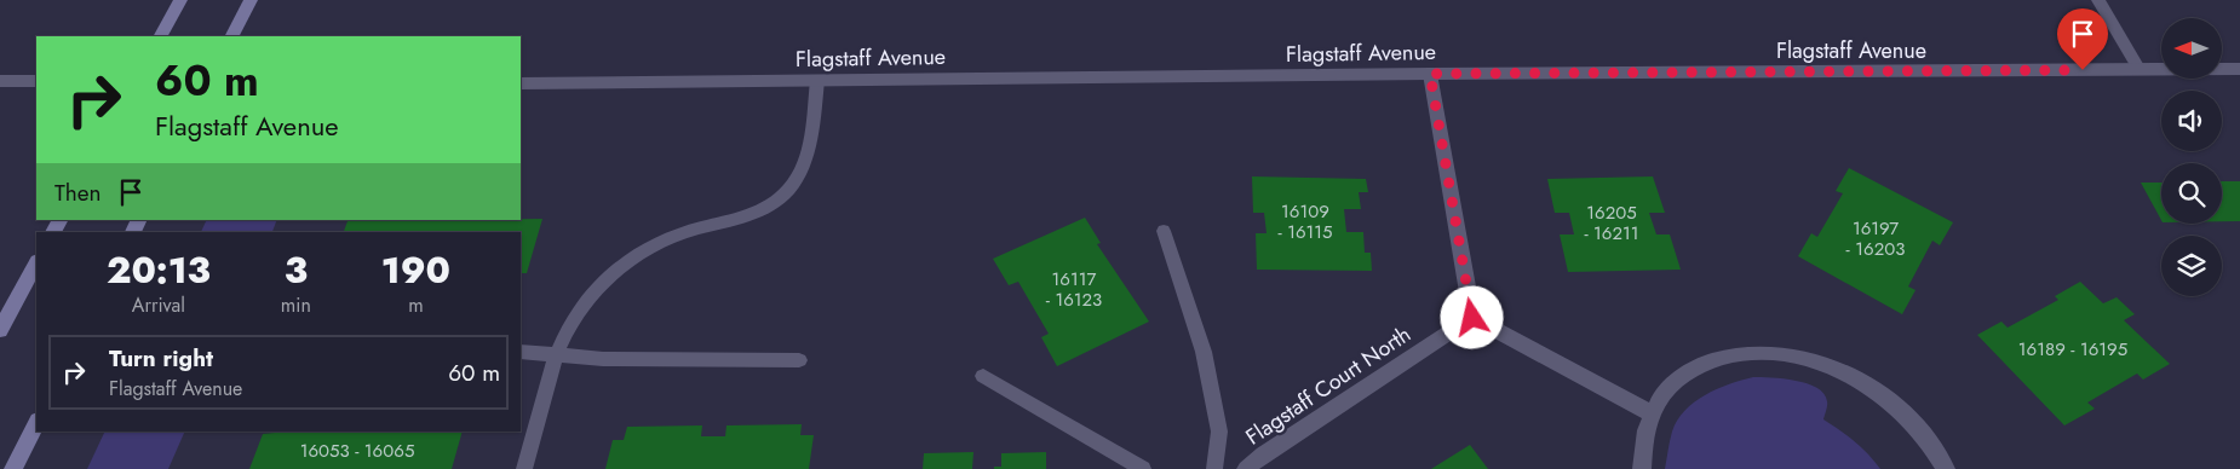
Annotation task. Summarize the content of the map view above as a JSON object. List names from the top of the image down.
{
  "streets": {
    "street": ["Flagstaff Avenue", "Flagstaff Court North"]
  },
  "house_numbers": [
    "16109 - 16115",
    "16205 - 16211",
    "16197 - 16203",
    "16117 - 16123",
    "16189 - 16195",
    "16053 - 16065"
  ],
  "north": "left",
  "page": {
    "turn": ["60 m", "Flagstaff Avenue"],
    "then": "Then",
    "eta": [
      "20:13",
      "Arrival",
      "3",
      "min",
      "190",
      "m"
    ],
    "list": [
      {
        "name": "Turn right",
        "note": "Flagstaff Avenue",
        "value": "60 m"
      }
    ]
  }
}
